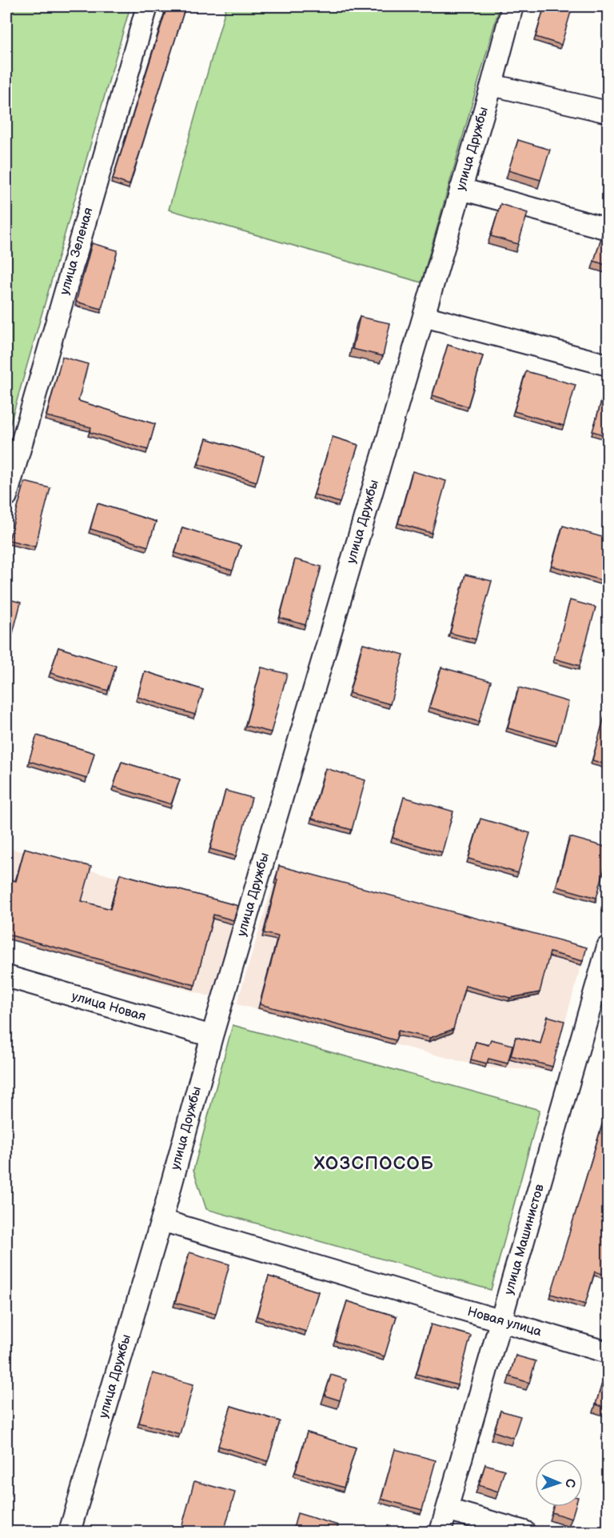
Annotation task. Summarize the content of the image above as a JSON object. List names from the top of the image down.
{
  "streets": {
    "street": [
      "улица Дружбы",
      "улица Зеленая",
      "улица Новая",
      "улица Доужбы",
      "улица Машинистов",
      "Новая улица"
    ]
  },
  "crossings": [
    ["улица Дружбы", "улица Новая"],
    ["улица Дружбы", "улица Доужбы"],
    ["улица Дружбы", "Новая улица"],
    ["улица Новая", "улица Доужбы"],
    ["улица Доужбы", "Новая улица"],
    ["улица Машинистов", "Новая улица"]
  ],
  "districts": ["ХОЗСПОСОБ"],
  "north": "right"
}
